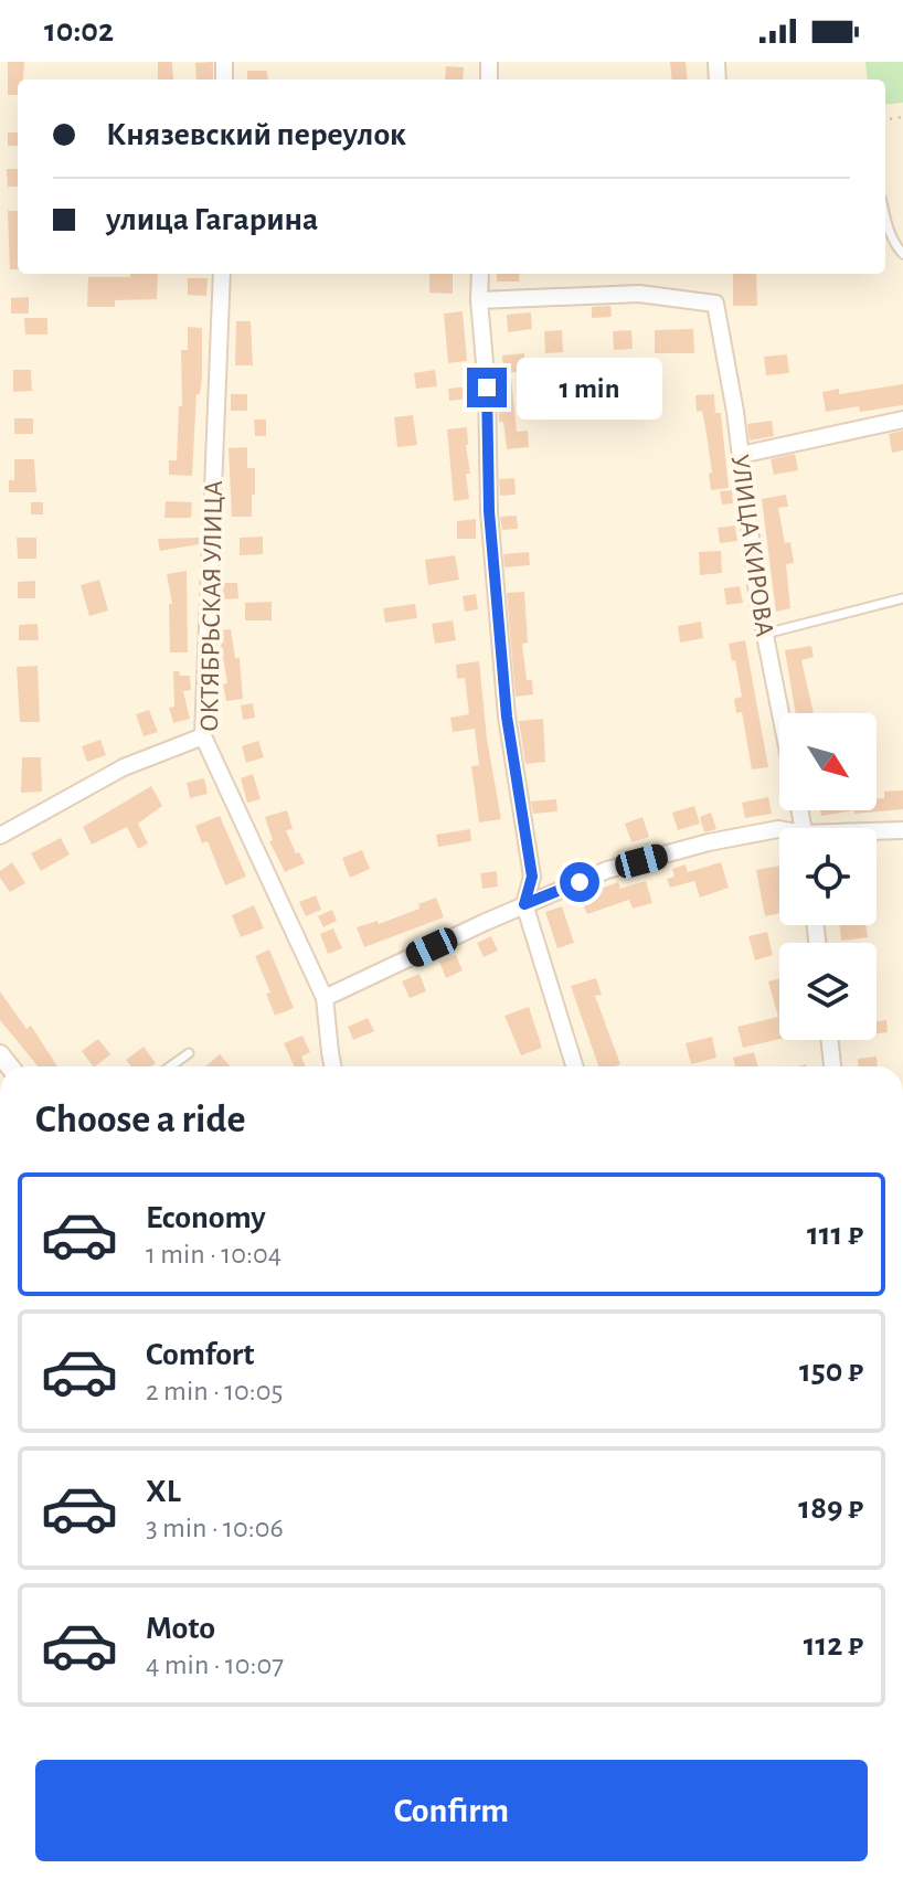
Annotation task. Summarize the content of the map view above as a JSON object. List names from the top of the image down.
{
  "streets": {
    "street": ["УЛИЦА КИРОВА", "ОКТЯБРЬСКАЯ УЛИЦА"]
  },
  "north": "bottom right",
  "page": {
    "status": "10:02",
    "banner": ["Князевский переулок", "улица Гагарина"],
    "bubble": "1 min",
    "heading": "Choose a ride",
    "list": [
      {
        "name": "Economy",
        "note": "1 min · 10:04",
        "value": "111 ₽"
      },
      {
        "name": "Comfort",
        "note": "2 min · 10:05",
        "value": "150 ₽"
      },
      {
        "name": "XL",
        "note": "3 min · 10:06",
        "value": "189 ₽"
      },
      {
        "name": "Moto",
        "note": "4 min · 10:07",
        "value": "112 ₽"
      }
    ],
    "buttons": "Confirm"
  }
}
